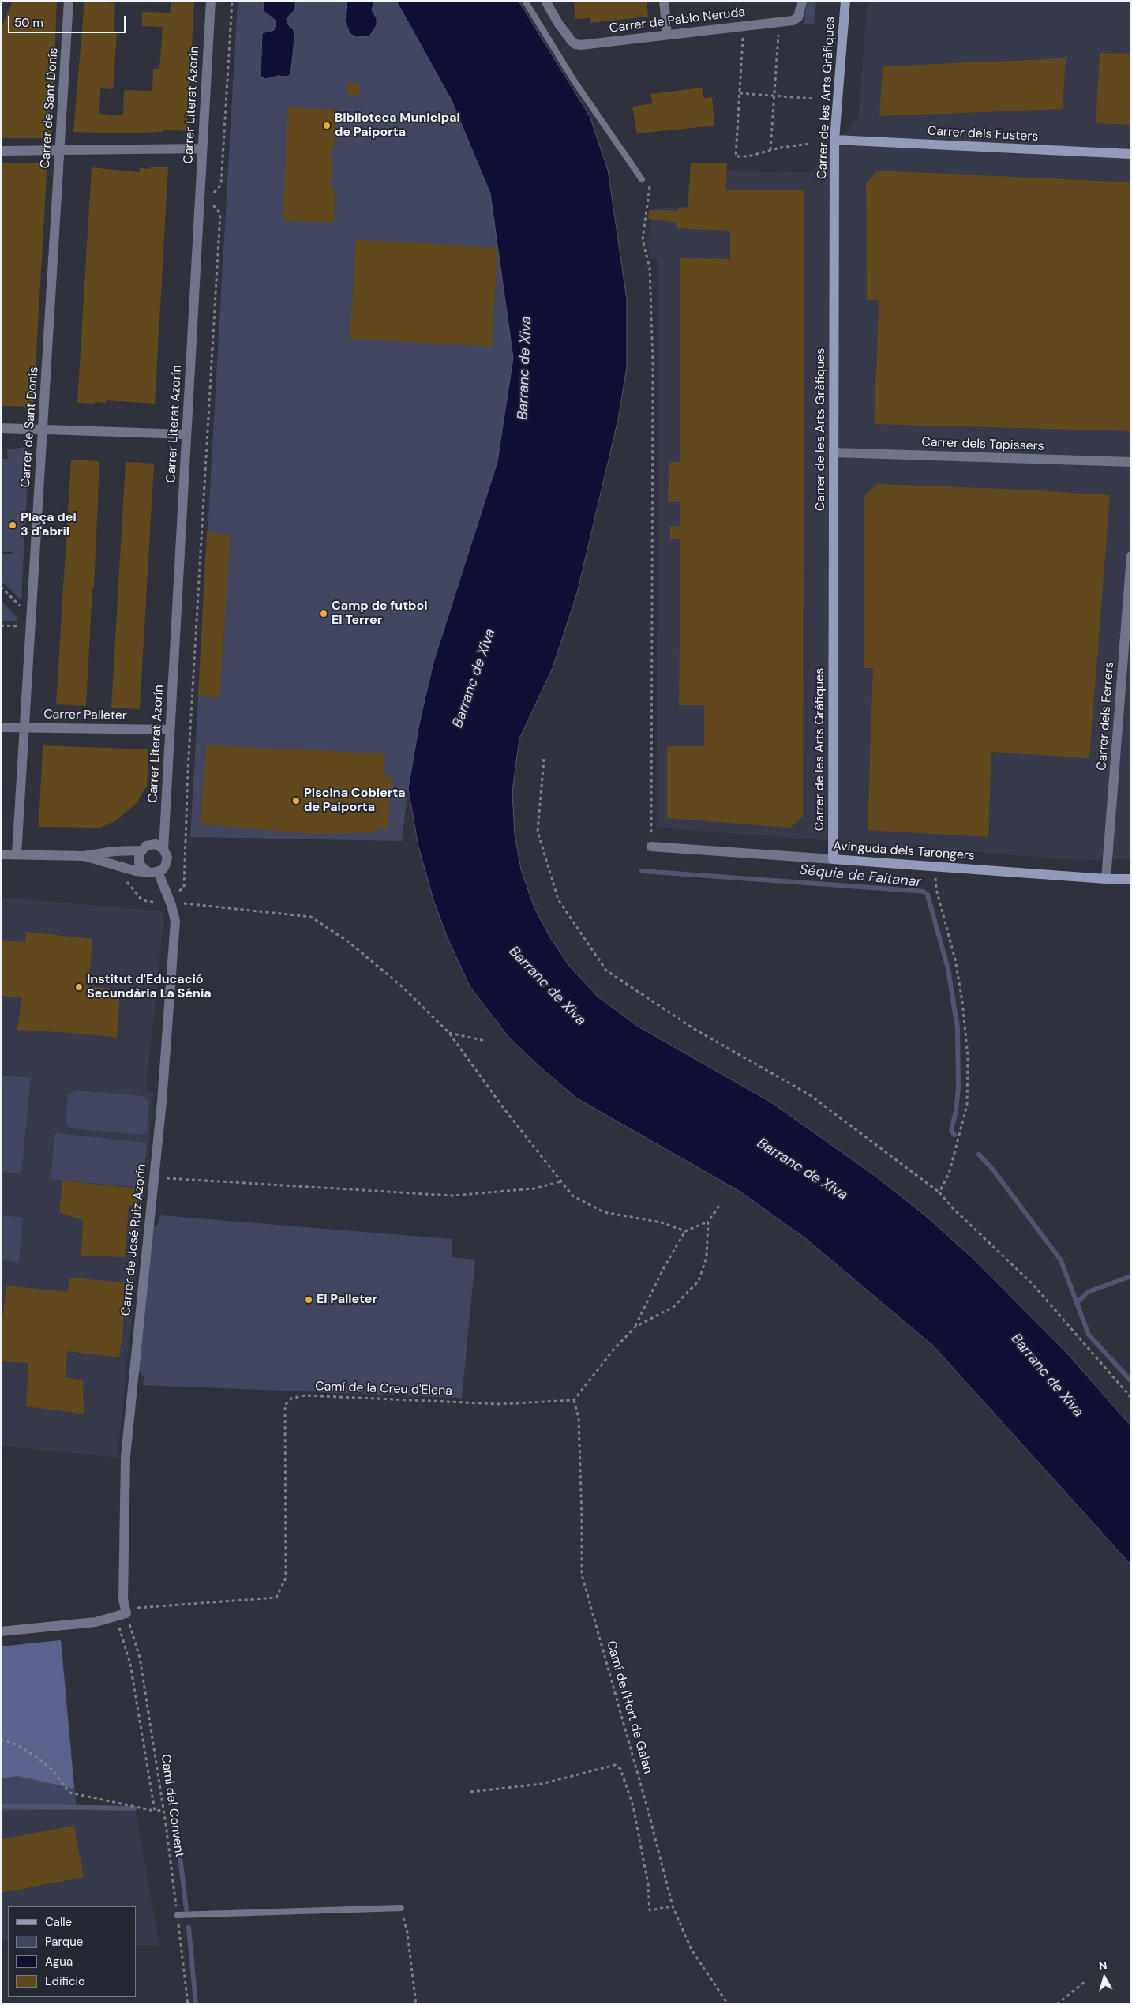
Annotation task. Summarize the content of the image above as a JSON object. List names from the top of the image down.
{
  "streets": {
    "street": [
      "Carrer de Pablo Neruda",
      "Carrer de les Arts Gràfiques",
      "Carrer Literat Azorín",
      "Carrer de Sant Donís",
      "Carrer dels Fusters",
      "Carrer dels Tapissers",
      "Carrer Palleter",
      "Carrer dels Ferrers",
      "Avinguda dels Tarongers",
      "Carrer de José Ruiz Azorín"
    ],
    "path": ["Camí de la Creu d'Elena", "Camí de l'Hort de Galan", "Camí del Convent"]
  },
  "crossings": [
    ["Carrer de les Arts Gràfiques", "Carrer dels Fusters"],
    ["Carrer de les Arts Gràfiques", "Carrer dels Tapissers"],
    ["Carrer de les Arts Gràfiques", "Avinguda dels Tarongers"],
    ["Carrer Literat Azorín", "Carrer Palleter"],
    ["Carrer Literat Azorín", "Carrer de José Ruiz Azorín"],
    ["Carrer de Sant Donís", "Carrer Palleter"],
    ["Carrer dels Ferrers", "Avinguda dels Tarongers"],
    ["Carrer de José Ruiz Azorín", "Camí de la Creu d'Elena"],
    ["Carrer de José Ruiz Azorín", "Camí del Convent"],
    ["Camí de la Creu d'Elena", "Camí de l'Hort de Galan"],
    ["Camí de la Creu d'Elena", "Camí del Convent"]
  ],
  "water": ["Barranc de Xiva", "Séquia de Faitanar"],
  "places": [
    "Biblioteca Municipal de Paiporta",
    "Plaça del 3 d'abril",
    "Camp de futbol El Terrer",
    "Piscina Cobierta de Paiporta",
    "Institut d'Educació Secundària La Sénia",
    "El Palleter"
  ],
  "legend": [
    "Calle",
    "Parque",
    "Agua",
    "Edificio"
  ],
  "scale_bar": "50 m",
  "north": "top"
}
